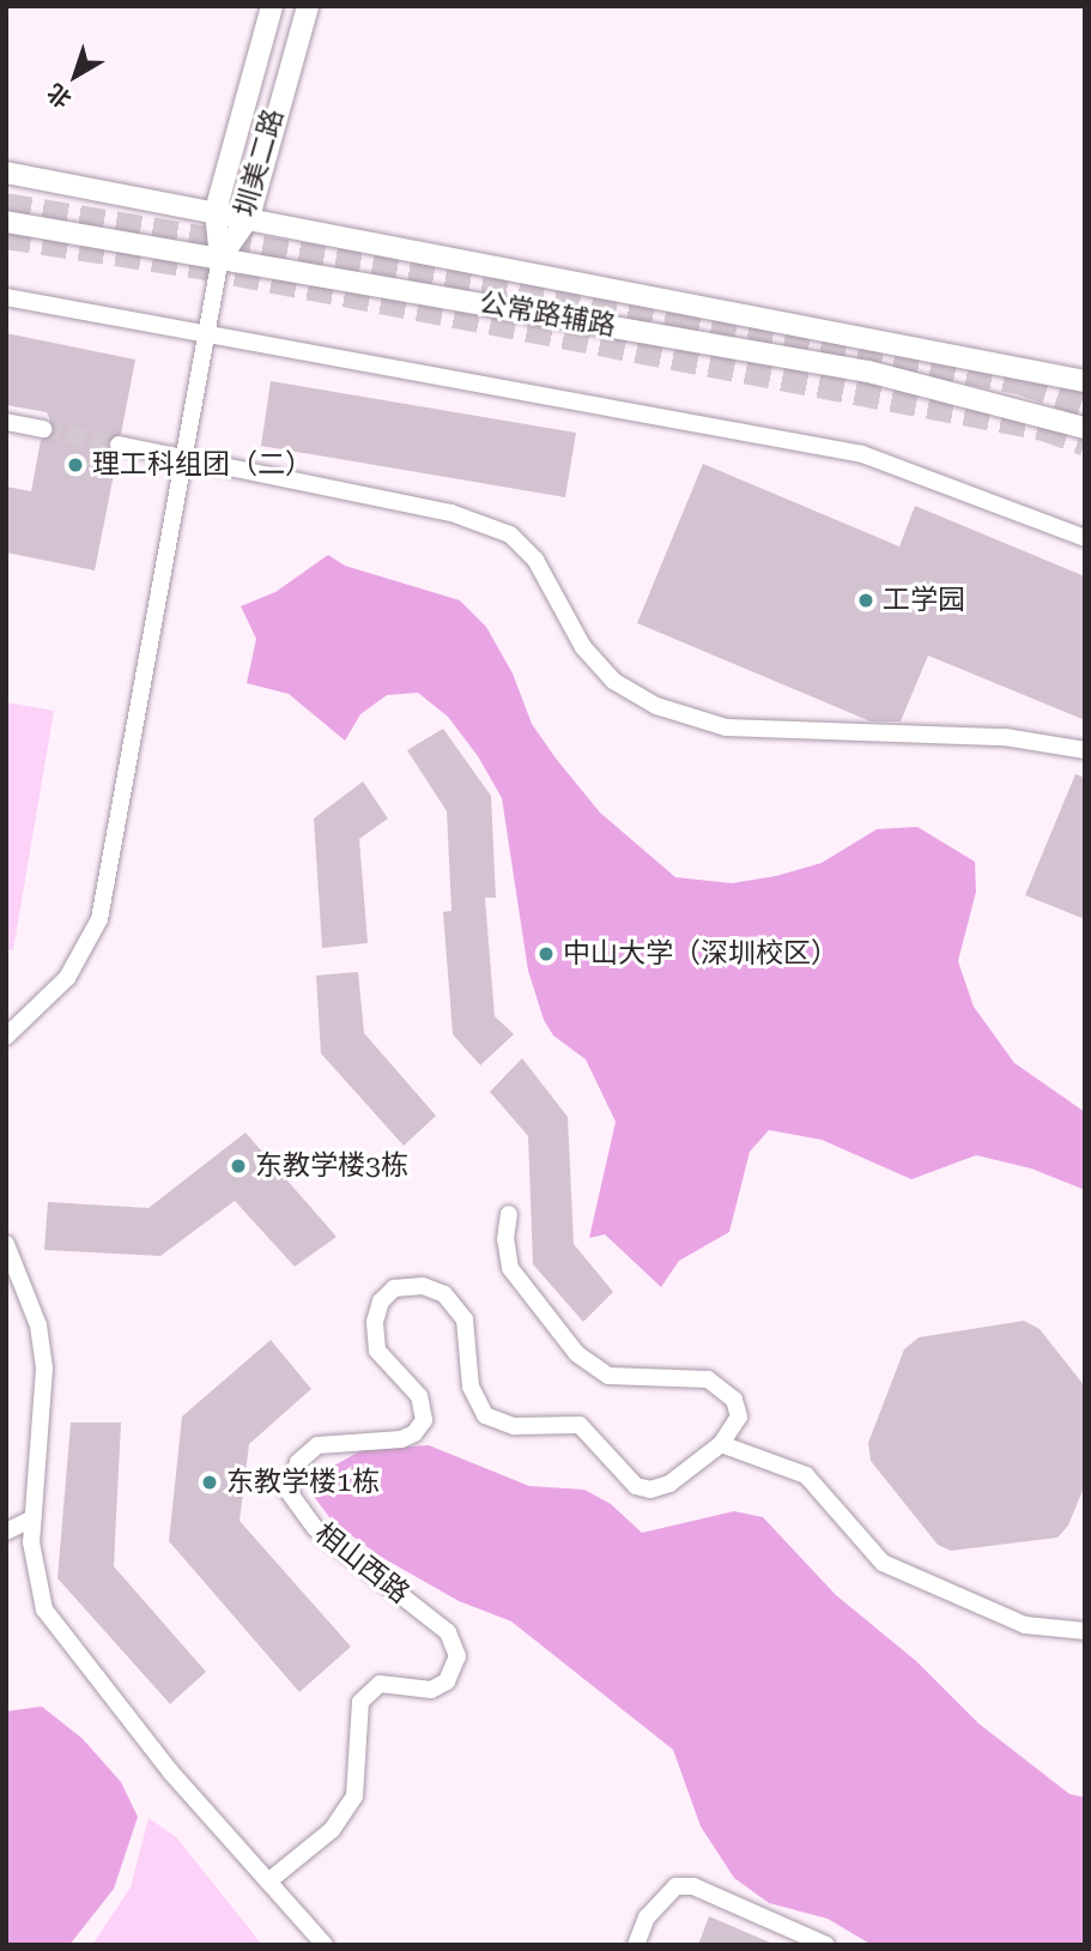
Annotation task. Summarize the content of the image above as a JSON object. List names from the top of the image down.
{
  "streets": {
    "main road": ["圳美二路", "公常路辅路"],
    "lane": ["相山西路"]
  },
  "crossings": [
    ["圳美二路", "公常路辅路"]
  ],
  "places": [
    "理工科组团（二）",
    "工学园",
    "中山大学（深圳校区）",
    "东教学楼3栋",
    "东教学楼1栋"
  ],
  "north": "bottom left"
}
